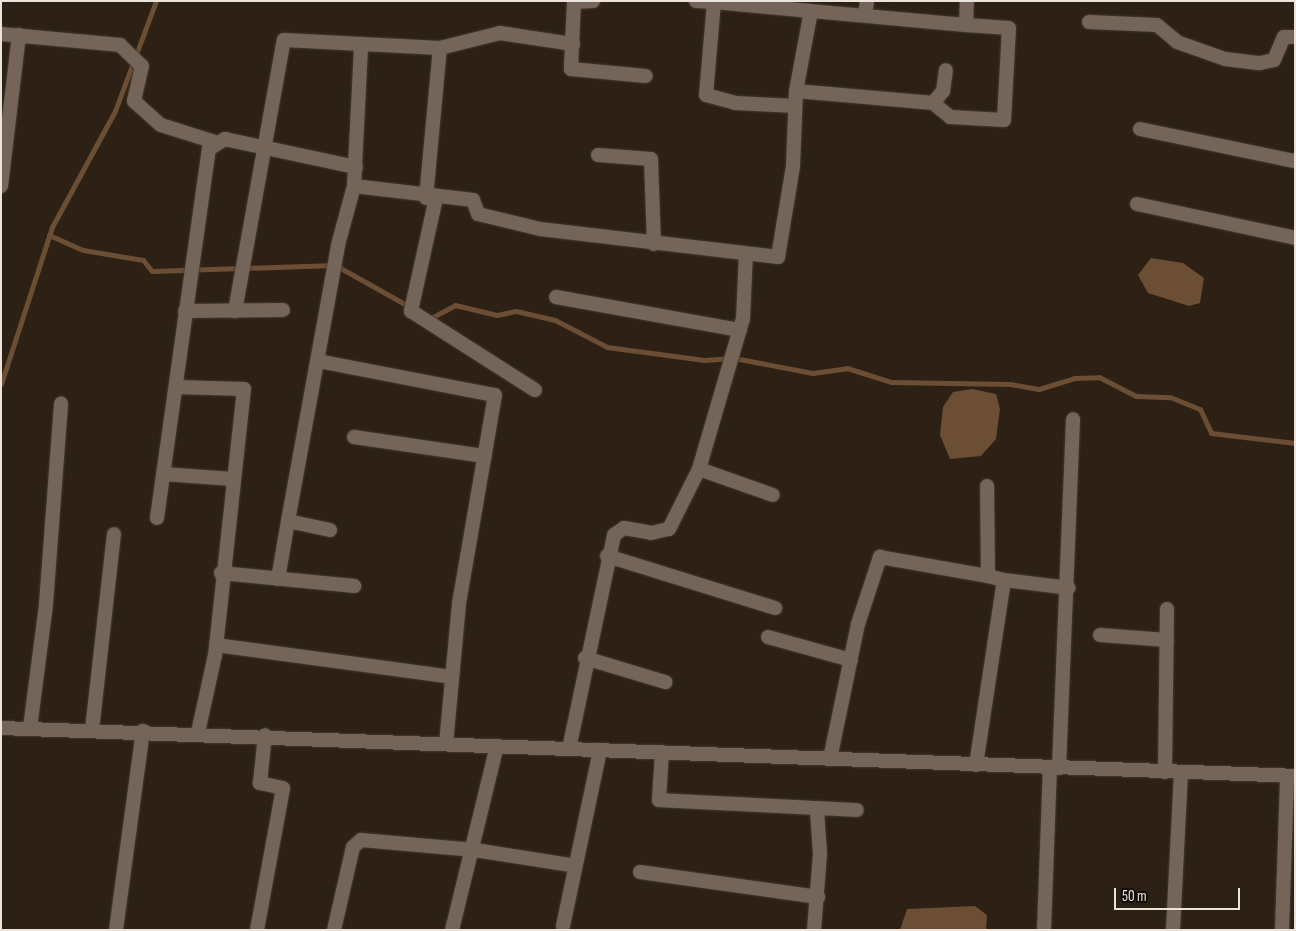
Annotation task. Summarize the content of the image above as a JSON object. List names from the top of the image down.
{
  "scale_bar": "50 m"
}
